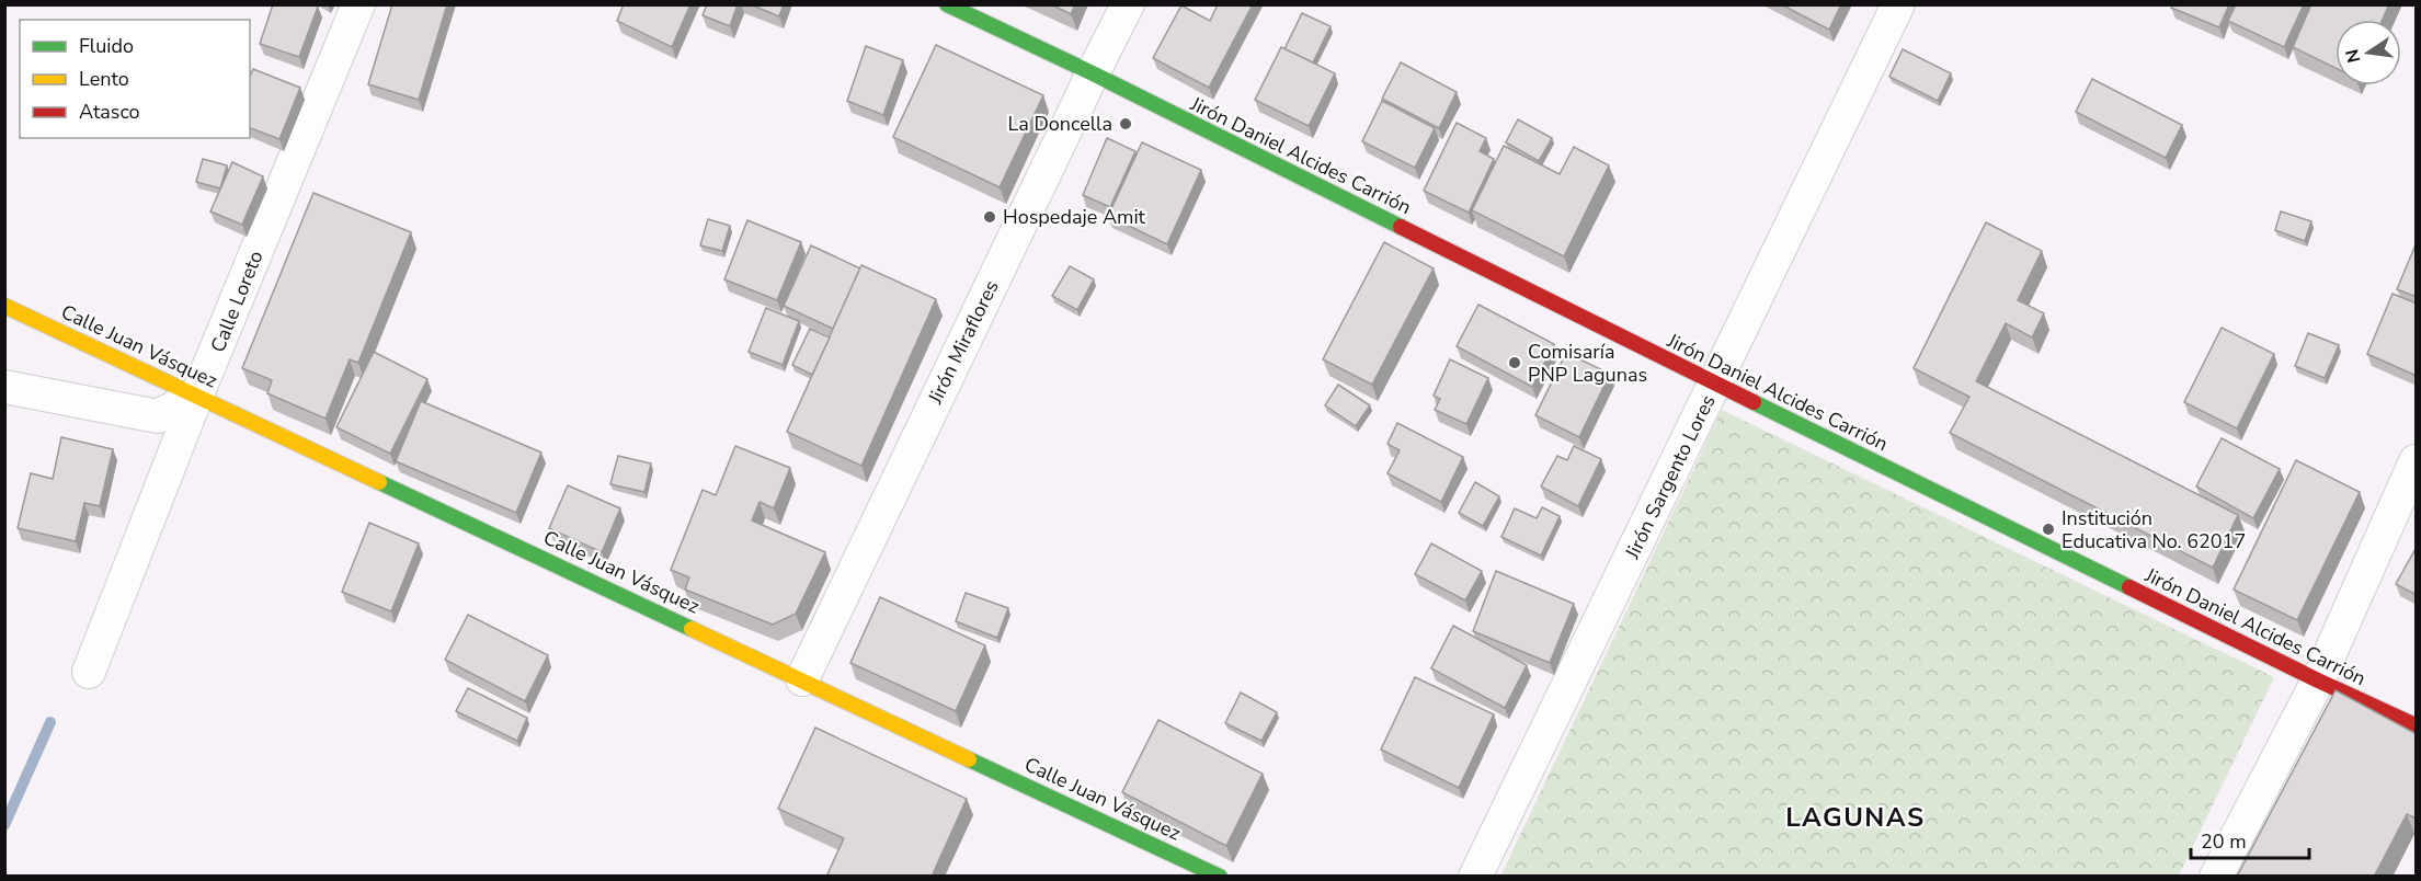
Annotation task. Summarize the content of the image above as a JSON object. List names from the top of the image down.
{
  "streets": {
    "street": [
      "Jirón Daniel Alcides Carrión",
      "Calle Loreto",
      "Jirón Miraflores",
      "Calle Juan Vásquez",
      "Jirón Sargento Lores"
    ]
  },
  "crossings": [
    ["Jirón Daniel Alcides Carrión", "Jirón Miraflores"],
    ["Jirón Daniel Alcides Carrión", "Jirón Sargento Lores"],
    ["Calle Loreto", "Calle Juan Vásquez"],
    ["Jirón Miraflores", "Calle Juan Vásquez"]
  ],
  "districts": ["LAGUNAS"],
  "places": [
    "La Doncella",
    "Hospedaje Amit",
    "Comisaría PNP Lagunas",
    "Institución Educativa No. 62017"
  ],
  "legend": ["Fluido", "Lento", "Atasco"],
  "scale_bar": "20 m",
  "north": "left"
}
